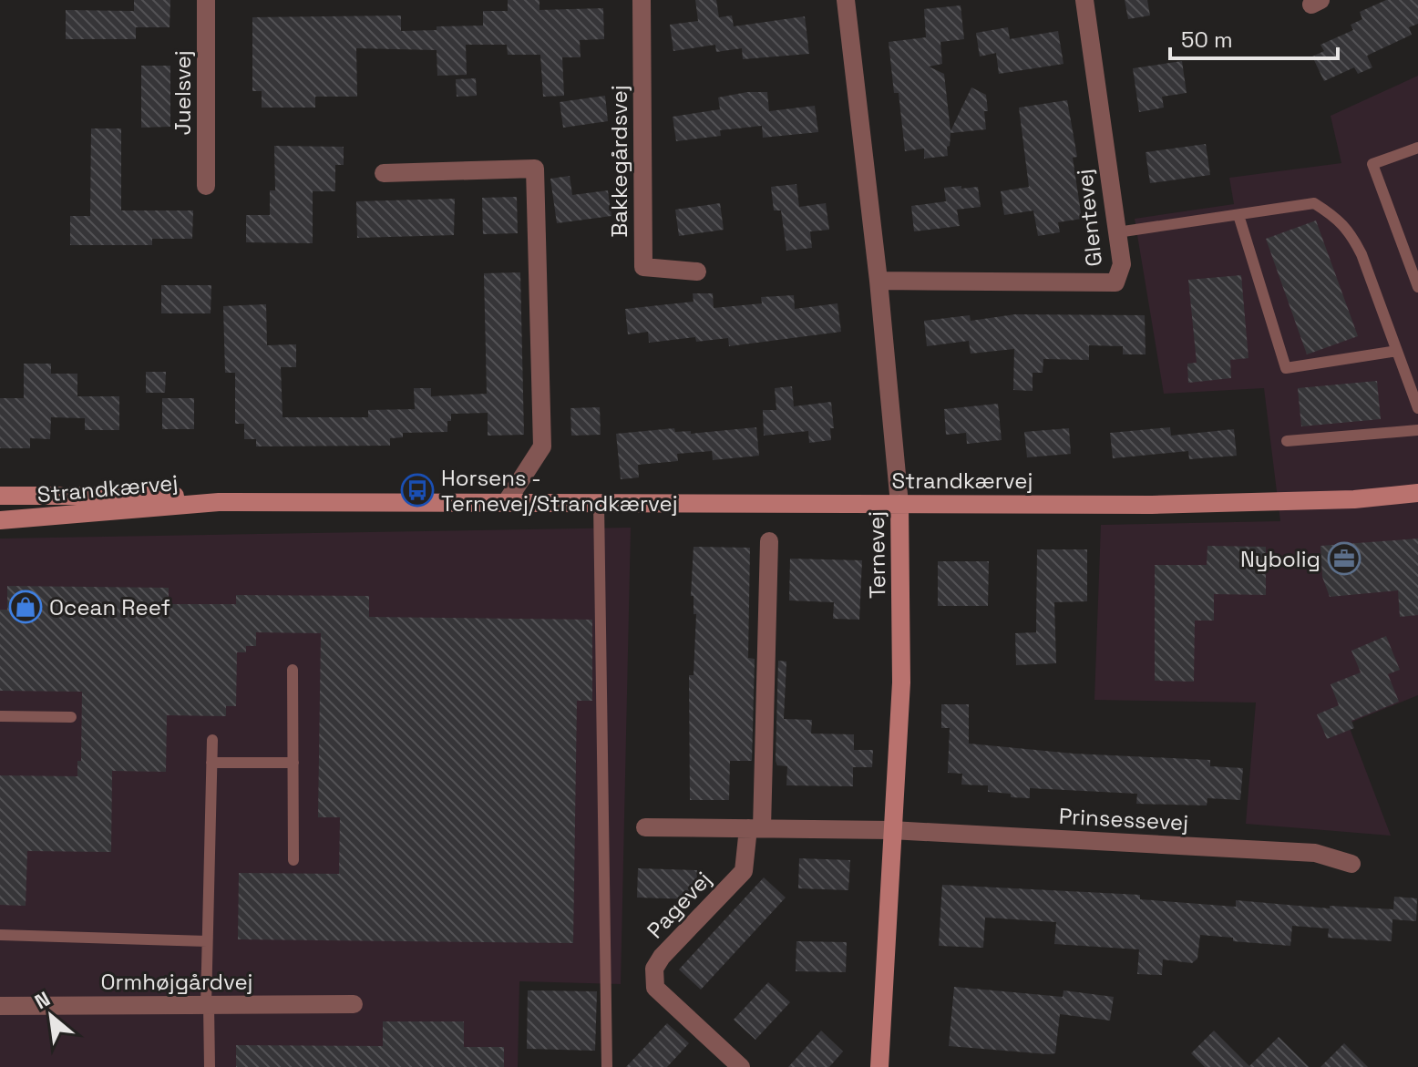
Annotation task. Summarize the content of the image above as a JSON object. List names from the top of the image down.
{
  "streets": {
    "main road": ["Strandkærvej", "Ternevej"],
    "street": [
      "Juelsvej",
      "Bakkegårdsvej",
      "Glentevej",
      "Prinsessevej",
      "Pagevej",
      "Ormhøjgårdvej"
    ]
  },
  "crossings": [
    ["Glentevej", "Ternevej"],
    ["Strandkærvej", "Ternevej"],
    ["Ternevej", "Prinsessevej"]
  ],
  "places": {
    "bus stop": ["Horsens - Ternevej/Strandkærvej"],
    "office": ["Nybolig"],
    "shop": ["Ocean Reef"]
  },
  "scale_bar": "50 m",
  "north": "top left"
}
